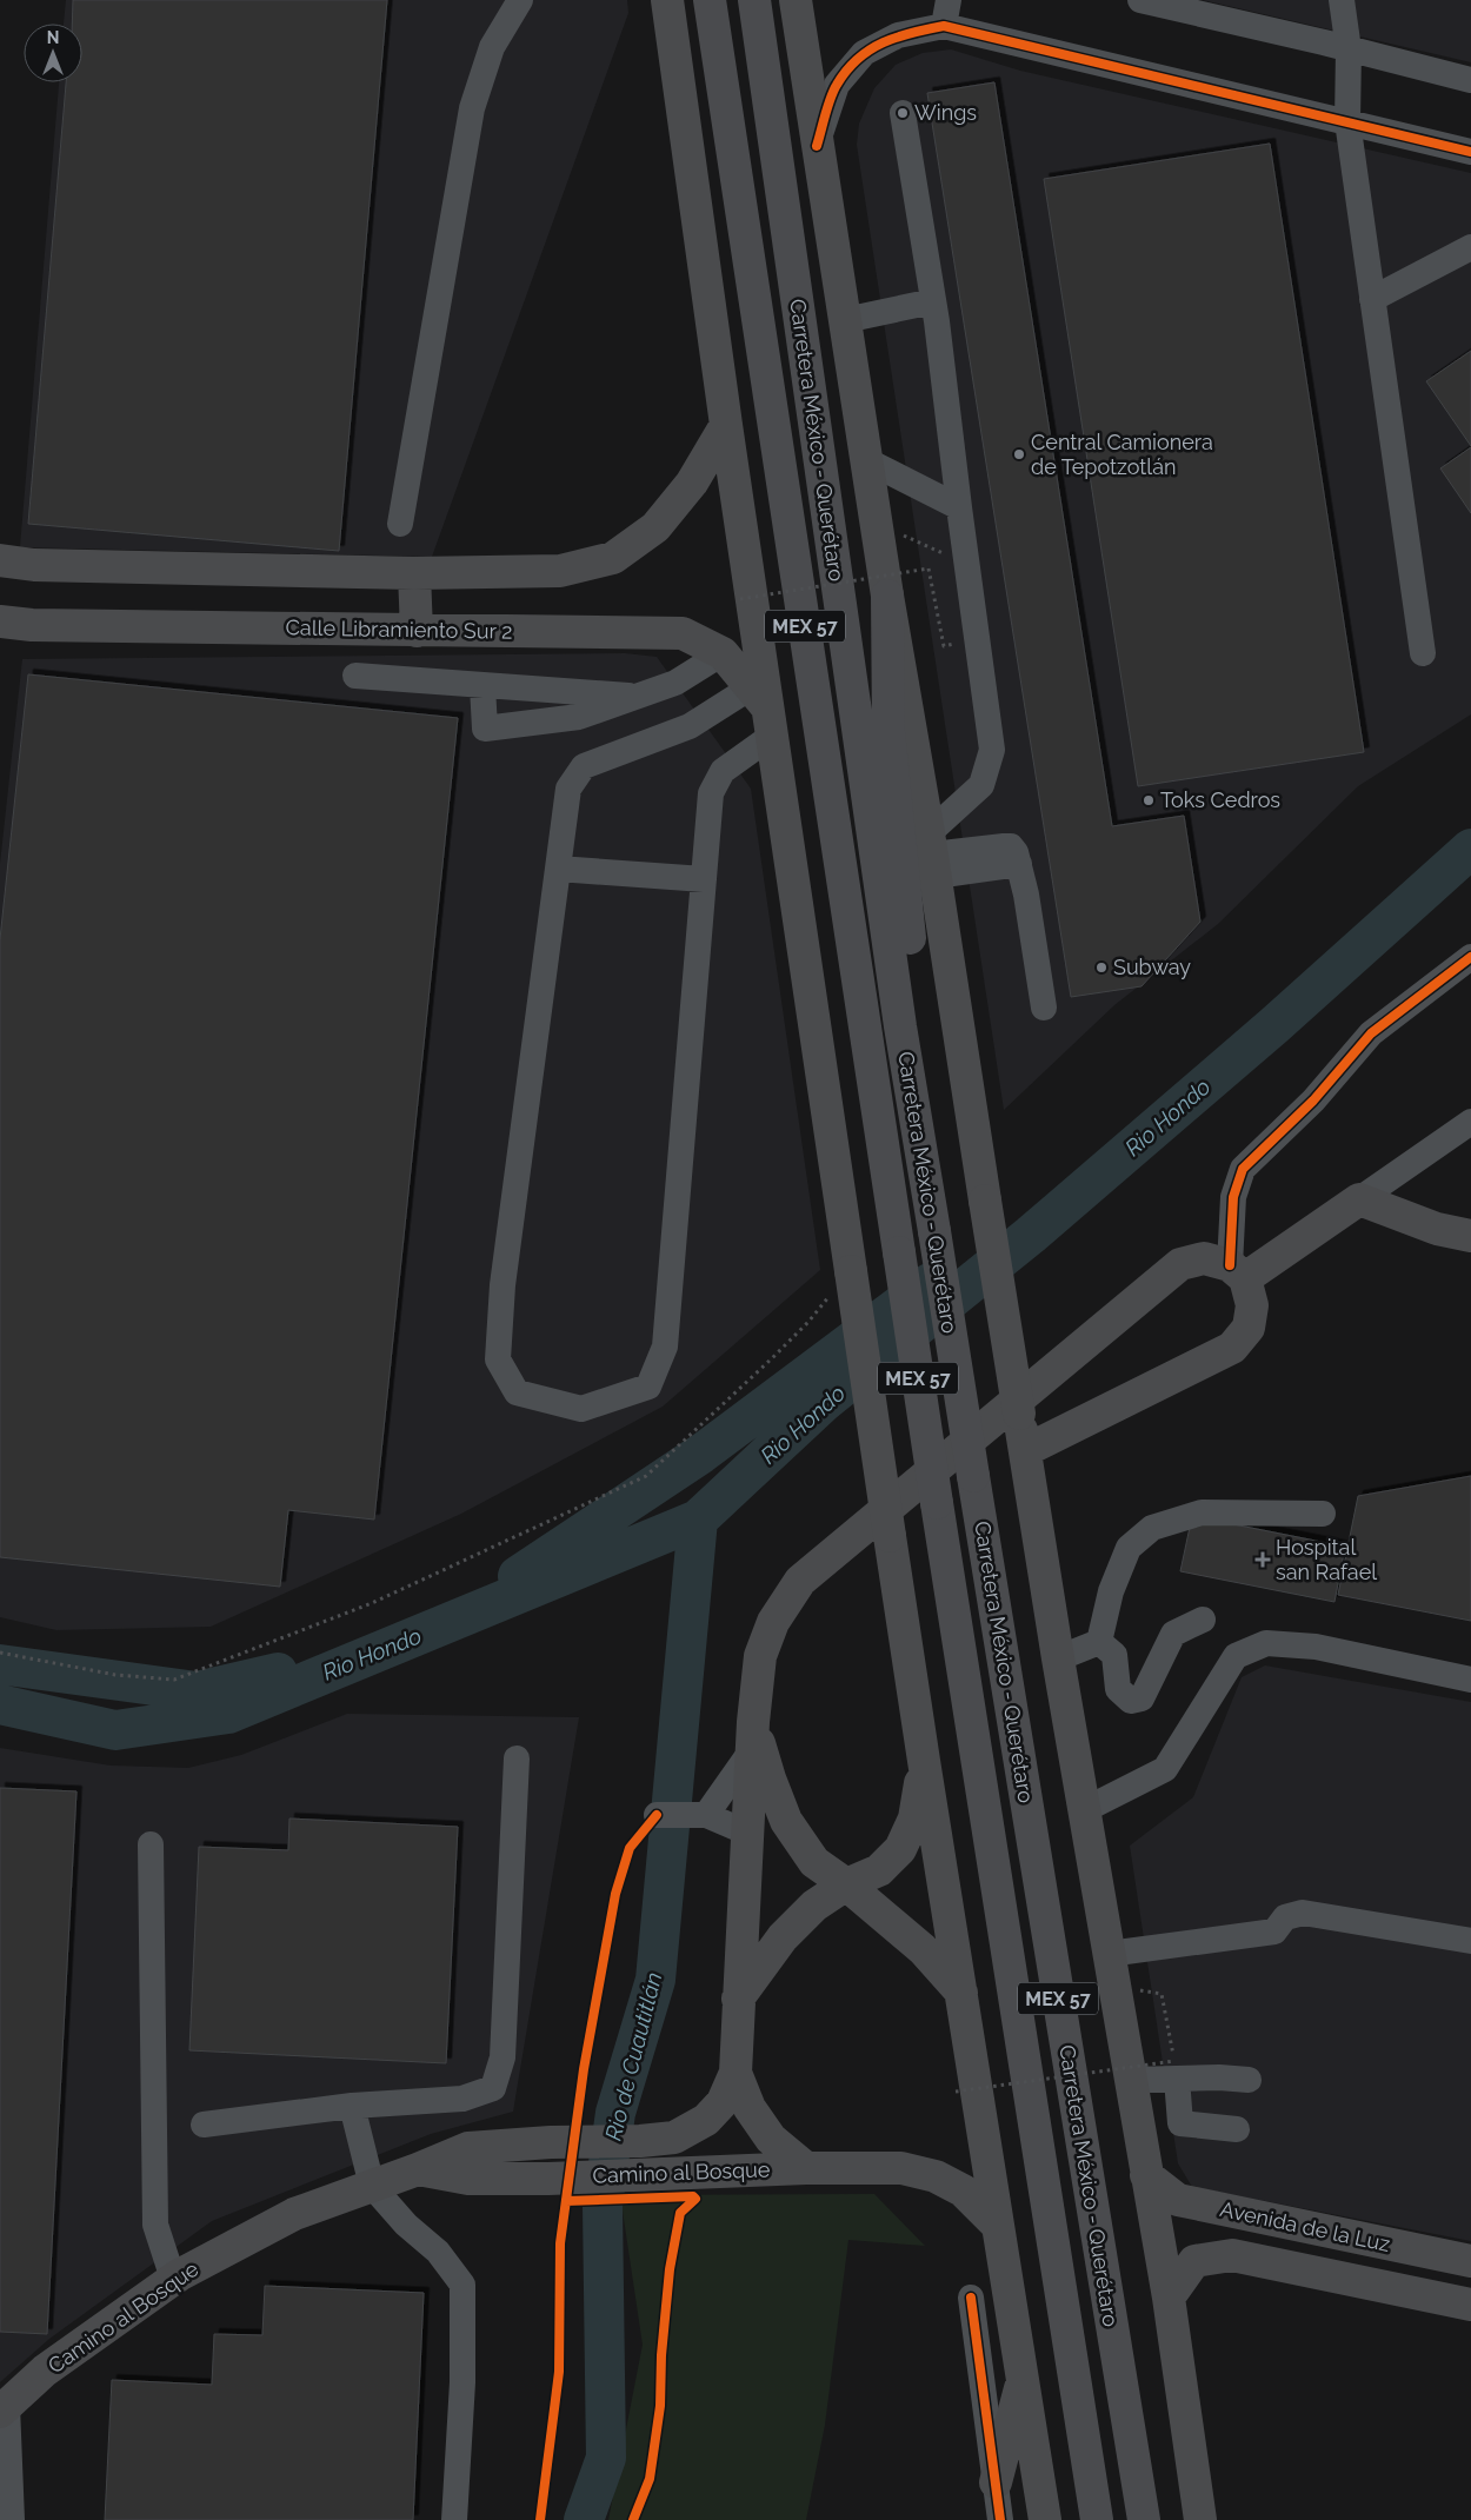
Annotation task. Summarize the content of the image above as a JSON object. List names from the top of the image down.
{
  "streets": {
    "highway": ["Carretera México - Querétaro", "MEX 57"],
    "main road": ["Calle Libramiento Sur 2", "Camino al Bosque", "Avenida de la Luz"]
  },
  "water": ["Rio Hondo", "Rio de Cuautitlán"],
  "places": {
    "other": [
      "Wings",
      "Central Camionera de Tepotzotlán",
      "Toks Cedros",
      "Subway"
    ],
    "health": ["Hospital san Rafael"]
  },
  "north": "top"
}
